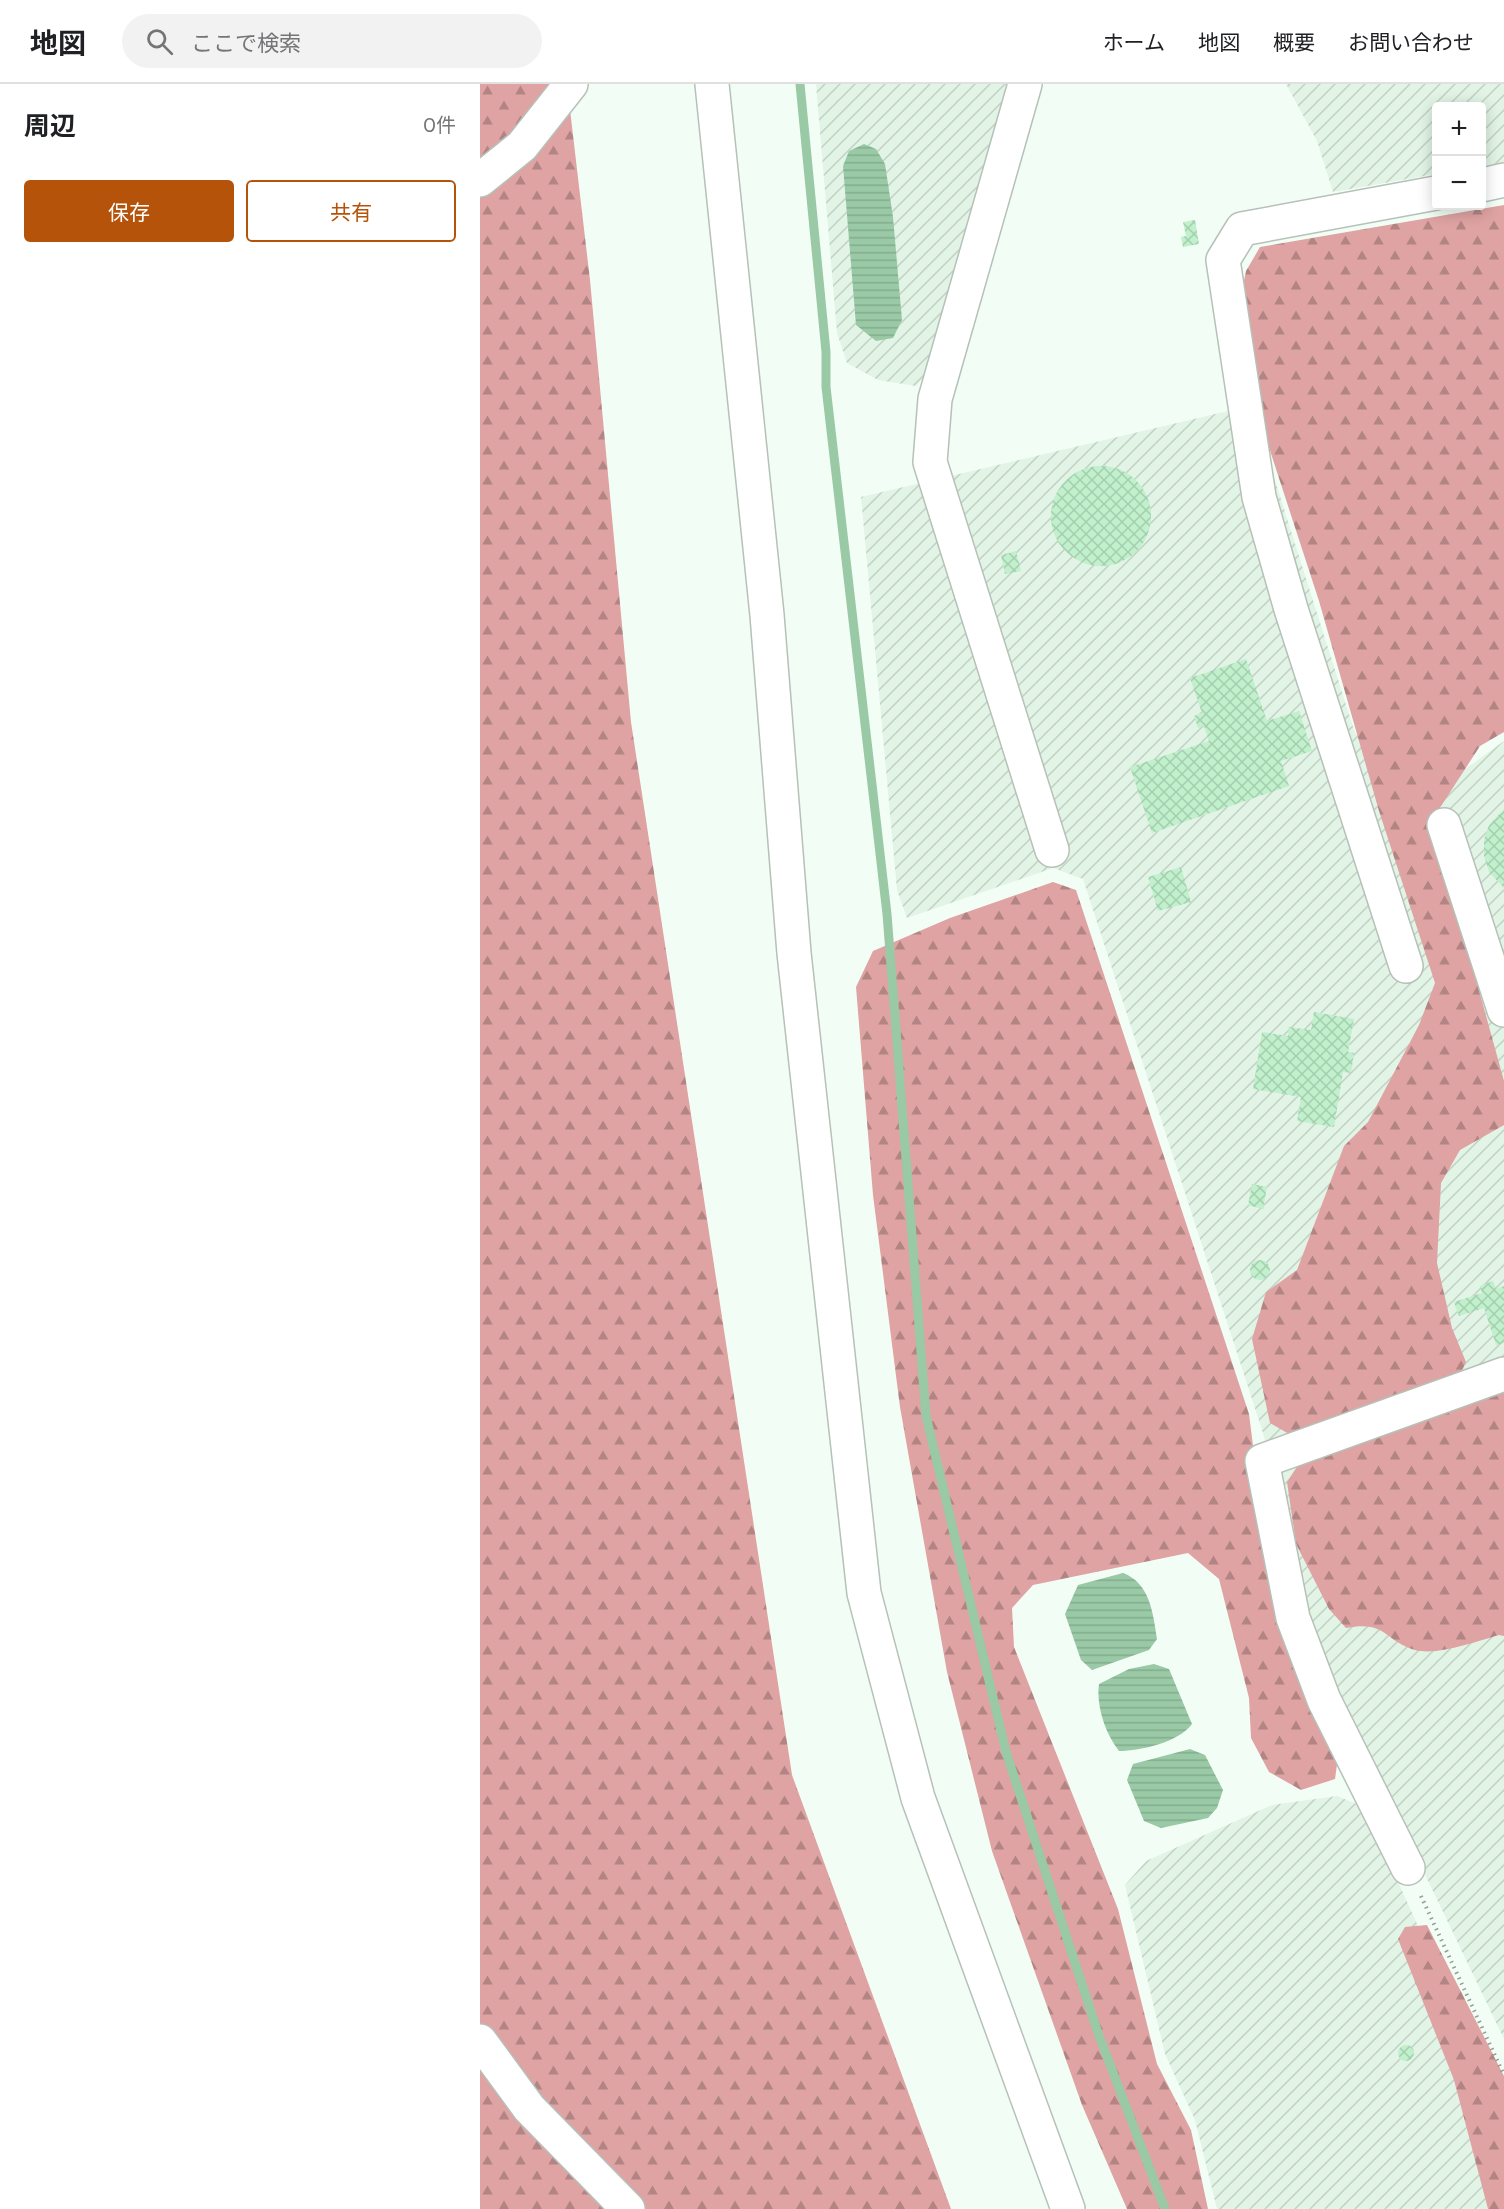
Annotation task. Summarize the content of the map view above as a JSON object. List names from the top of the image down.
{
  "page": {
    "header": "地図",
    "search": "ここで検索",
    "nav": [
      "ホーム",
      "地図",
      "概要",
      "お問い合わせ"
    ],
    "heading": ["周辺", "0件"],
    "map_buttons": ["+", "−"],
    "buttons": ["保存", "共有"]
  }
}
